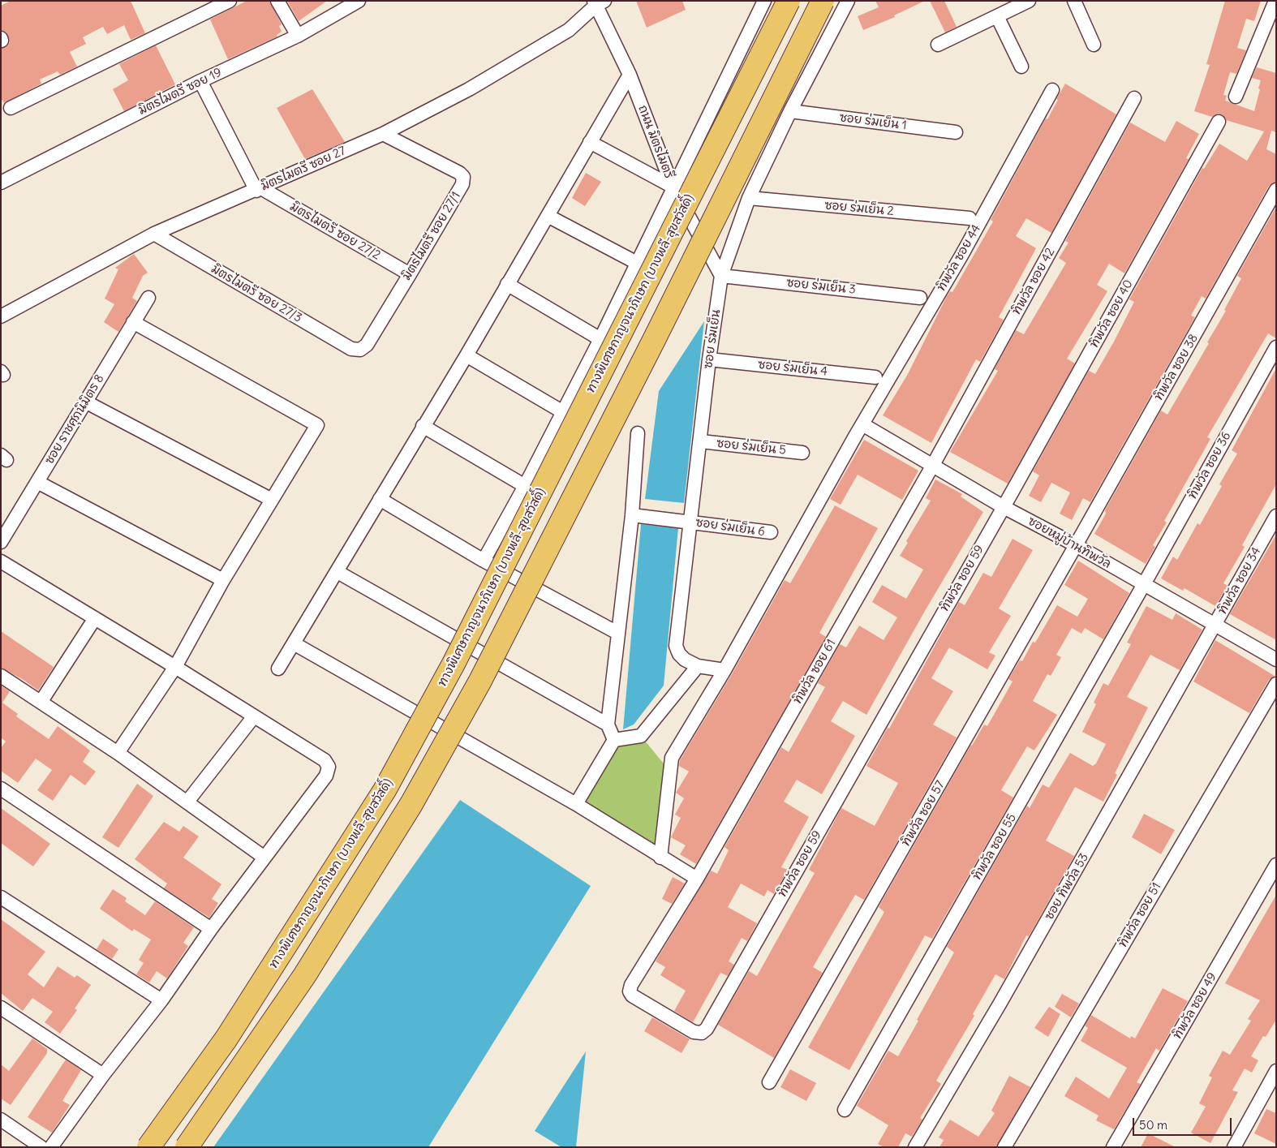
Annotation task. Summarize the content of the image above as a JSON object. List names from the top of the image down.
{
  "streets": {
    "highway": ["ทางพิเศษกาญจนาภิเษก (บางพลี-สุขสวัสดิ์)"],
    "street": [
      "มิตรไมตรี ซอย 19",
      "ซอย ร่มเย็น 1",
      "ถนน มิตรไมตรี",
      "มิตรไมตรี ซอย 27",
      "ซอย ร่มเย็น 2",
      "มิตรไมตรี ซอย 27/2",
      "มิตรไมตรี ซอย 27/1",
      "ทิพวัล ซอย 44",
      "ทิพวัล ซอย 42",
      "ซอย ร่มเย็น 3",
      "มิตรไมตรี ซอย 27/3",
      "ทิพวัล ซอย 40",
      "ซอย ร่มเย็น",
      "ทิพวัล ซอย 38",
      "ซอย ร่มเย็น 4",
      "ซอย ราชศุภนิมิตร 8",
      "ซอย ร่มเย็น 5",
      "ทิพวัล ซอย 36",
      "ซอย ร่มเย็น 6",
      "ซอยหมู่บ้านทิพวัล",
      "ทิพวัล ซอย 59",
      "ทิพวัล ซอย 34",
      "ทิพวัล ซอย 61",
      "ทิพวัล ซอย 57",
      "ทิพวัล ซอย 55",
      "ซอย ทิพวัล 53",
      "ทิพวัล ซอย 51",
      "ทิพวัล ซอย 49"
    ]
  },
  "crossings": [
    ["ซอย ร่มเย็น 1", "ซอย ร่มเย็น"],
    ["ถนน มิตรไมตรี", "มิตรไมตรี ซอย 27"],
    ["ถนน มิตรไมตรี", "ซอย ร่มเย็น 3"],
    ["ถนน มิตรไมตรี", "ซอย ร่มเย็น"],
    ["มิตรไมตรี ซอย 27", "มิตรไมตรี ซอย 27/2"],
    ["มิตรไมตรี ซอย 27", "มิตรไมตรี ซอย 27/1"],
    ["มิตรไมตรี ซอย 27", "มิตรไมตรี ซอย 27/3"],
    ["ซอย ร่มเย็น 2", "ซอย ร่มเย็น"],
    ["มิตรไมตรี ซอย 27/2", "มิตรไมตรี ซอย 27/1"],
    ["มิตรไมตรี ซอย 27/1", "มิตรไมตรี ซอย 27/3"],
    ["ทิพวัล ซอย 44", "ซอย ร่มเย็น"],
    ["ทิพวัล ซอย 44", "ซอยหมู่บ้านทิพวัล"],
    ["ทิพวัล ซอย 42", "ซอยหมู่บ้านทิพวัล"],
    ["ทิพวัล ซอย 42", "ทิพวัล ซอย 61"],
    ["ซอย ร่มเย็น 3", "ซอย ร่มเย็น"],
    ["ทิพวัล ซอย 40", "ซอยหมู่บ้านทิพวัล"],
    ["ทิพวัล ซอย 40", "ทิพวัล ซอย 59"],
    ["ซอย ร่มเย็น", "ซอย ร่มเย็น 4"],
    ["ซอย ร่มเย็น", "ซอย ร่มเย็น 5"],
    ["ซอย ร่มเย็น", "ซอย ร่มเย็น 6"],
    ["ทิพวัล ซอย 38", "ซอยหมู่บ้านทิพวัล"],
    ["ทิพวัล ซอย 38", "ทิพวัล ซอย 57"],
    ["ทิพวัล ซอย 36", "ซอยหมู่บ้านทิพวัล"],
    ["ทิพวัล ซอย 36", "ทิพวัล ซอย 55"],
    ["ซอยหมู่บ้านทิพวัล", "ทิพวัล ซอย 59"],
    ["ซอยหมู่บ้านทิพวัล", "ทิพวัล ซอย 34"],
    ["ซอยหมู่บ้านทิพวัล", "ทิพวัล ซอย 61"],
    ["ซอยหมู่บ้านทิพวัล", "ทิพวัล ซอย 57"],
    ["ซอยหมู่บ้านทิพวัล", "ทิพวัล ซอย 55"],
    ["ซอยหมู่บ้านทิพวัล", "ซอย ทิพวัล 53"],
    ["ทิพวัล ซอย 59", "ทิพวัล ซอย 61"],
    ["ทิพวัล ซอย 34", "ซอย ทิพวัล 53"]
  ],
  "scale_bar": "50 m"
}
